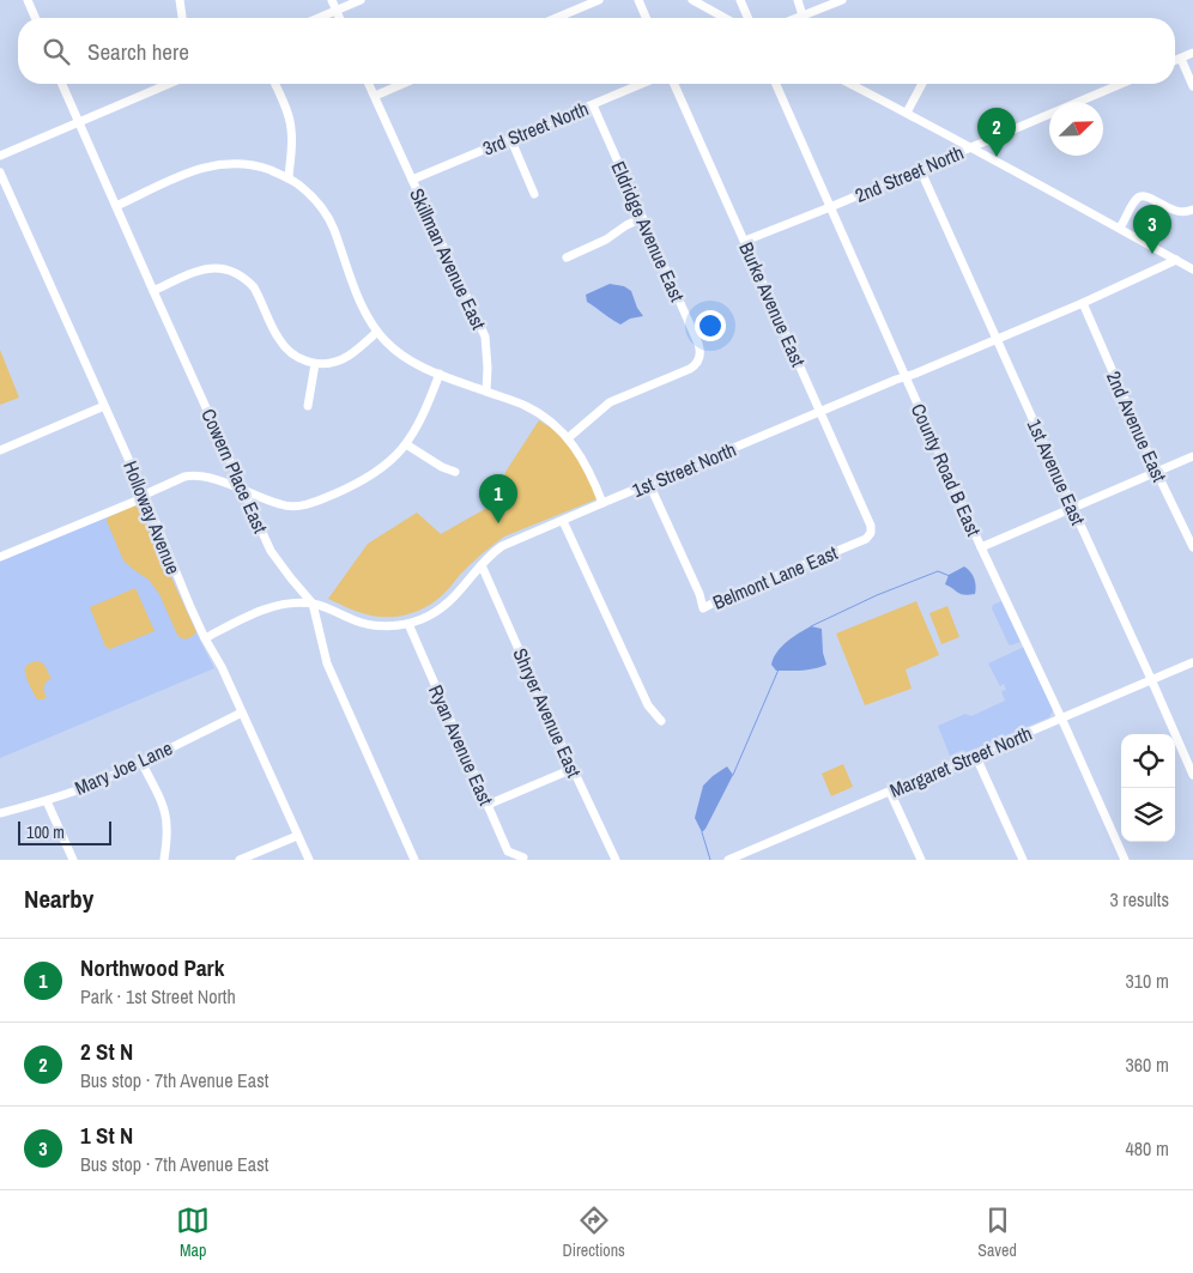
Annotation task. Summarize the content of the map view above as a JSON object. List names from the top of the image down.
{
  "streets": {
    "street": [
      "3rd Street North",
      "2nd Street North",
      "Eldridge Avenue East",
      "Skillman Avenue East",
      "Burke Avenue East",
      "2nd Avenue East",
      "1st Street North",
      "County Road B East",
      "Cowern Place East",
      "1st Avenue East",
      "Holloway Avenue",
      "Belmont Lane East",
      "Shryer Avenue East",
      "Ryan Avenue East",
      "Margaret Street North",
      "Mary Joe Lane"
    ]
  },
  "crossings": [
    ["3rd Street North", "Eldridge Avenue East"],
    ["3rd Street North", "Skillman Avenue East"],
    ["2nd Street North", "Burke Avenue East"],
    ["2nd Street North", "County Road B East"],
    ["2nd Street North", "1st Avenue East"],
    ["Burke Avenue East", "1st Street North"],
    ["Burke Avenue East", "Belmont Lane East"],
    ["2nd Avenue East", "1st Street North"],
    ["1st Street North", "County Road B East"],
    ["1st Street North", "Cowern Place East"],
    ["1st Street North", "1st Avenue East"],
    ["1st Street North", "Holloway Avenue"],
    ["1st Street North", "Belmont Lane East"],
    ["1st Street North", "Shryer Avenue East"],
    ["1st Street North", "Ryan Avenue East"],
    ["County Road B East", "Margaret Street North"],
    ["1st Avenue East", "Margaret Street North"],
    ["Holloway Avenue", "Mary Joe Lane"]
  ],
  "scale_bar": "100 m",
  "north": "top right",
  "page": {
    "search": "Search here",
    "pins": ["2", "3", "1"],
    "scale": "100 m",
    "heading": ["Nearby", "3 results"],
    "list": [
      {
        "mark": "1",
        "name": "Northwood Park",
        "note": "Park · 1st Street North",
        "value": "310 m"
      },
      {
        "mark": "2",
        "name": "2 St N",
        "note": "Bus stop · 7th Avenue East",
        "value": "360 m"
      },
      {
        "mark": "3",
        "name": "1 St N",
        "note": "Bus stop · 7th Avenue East",
        "value": "480 m"
      }
    ],
    "nav": ["Map", "Directions", "Saved"]
  }
}
